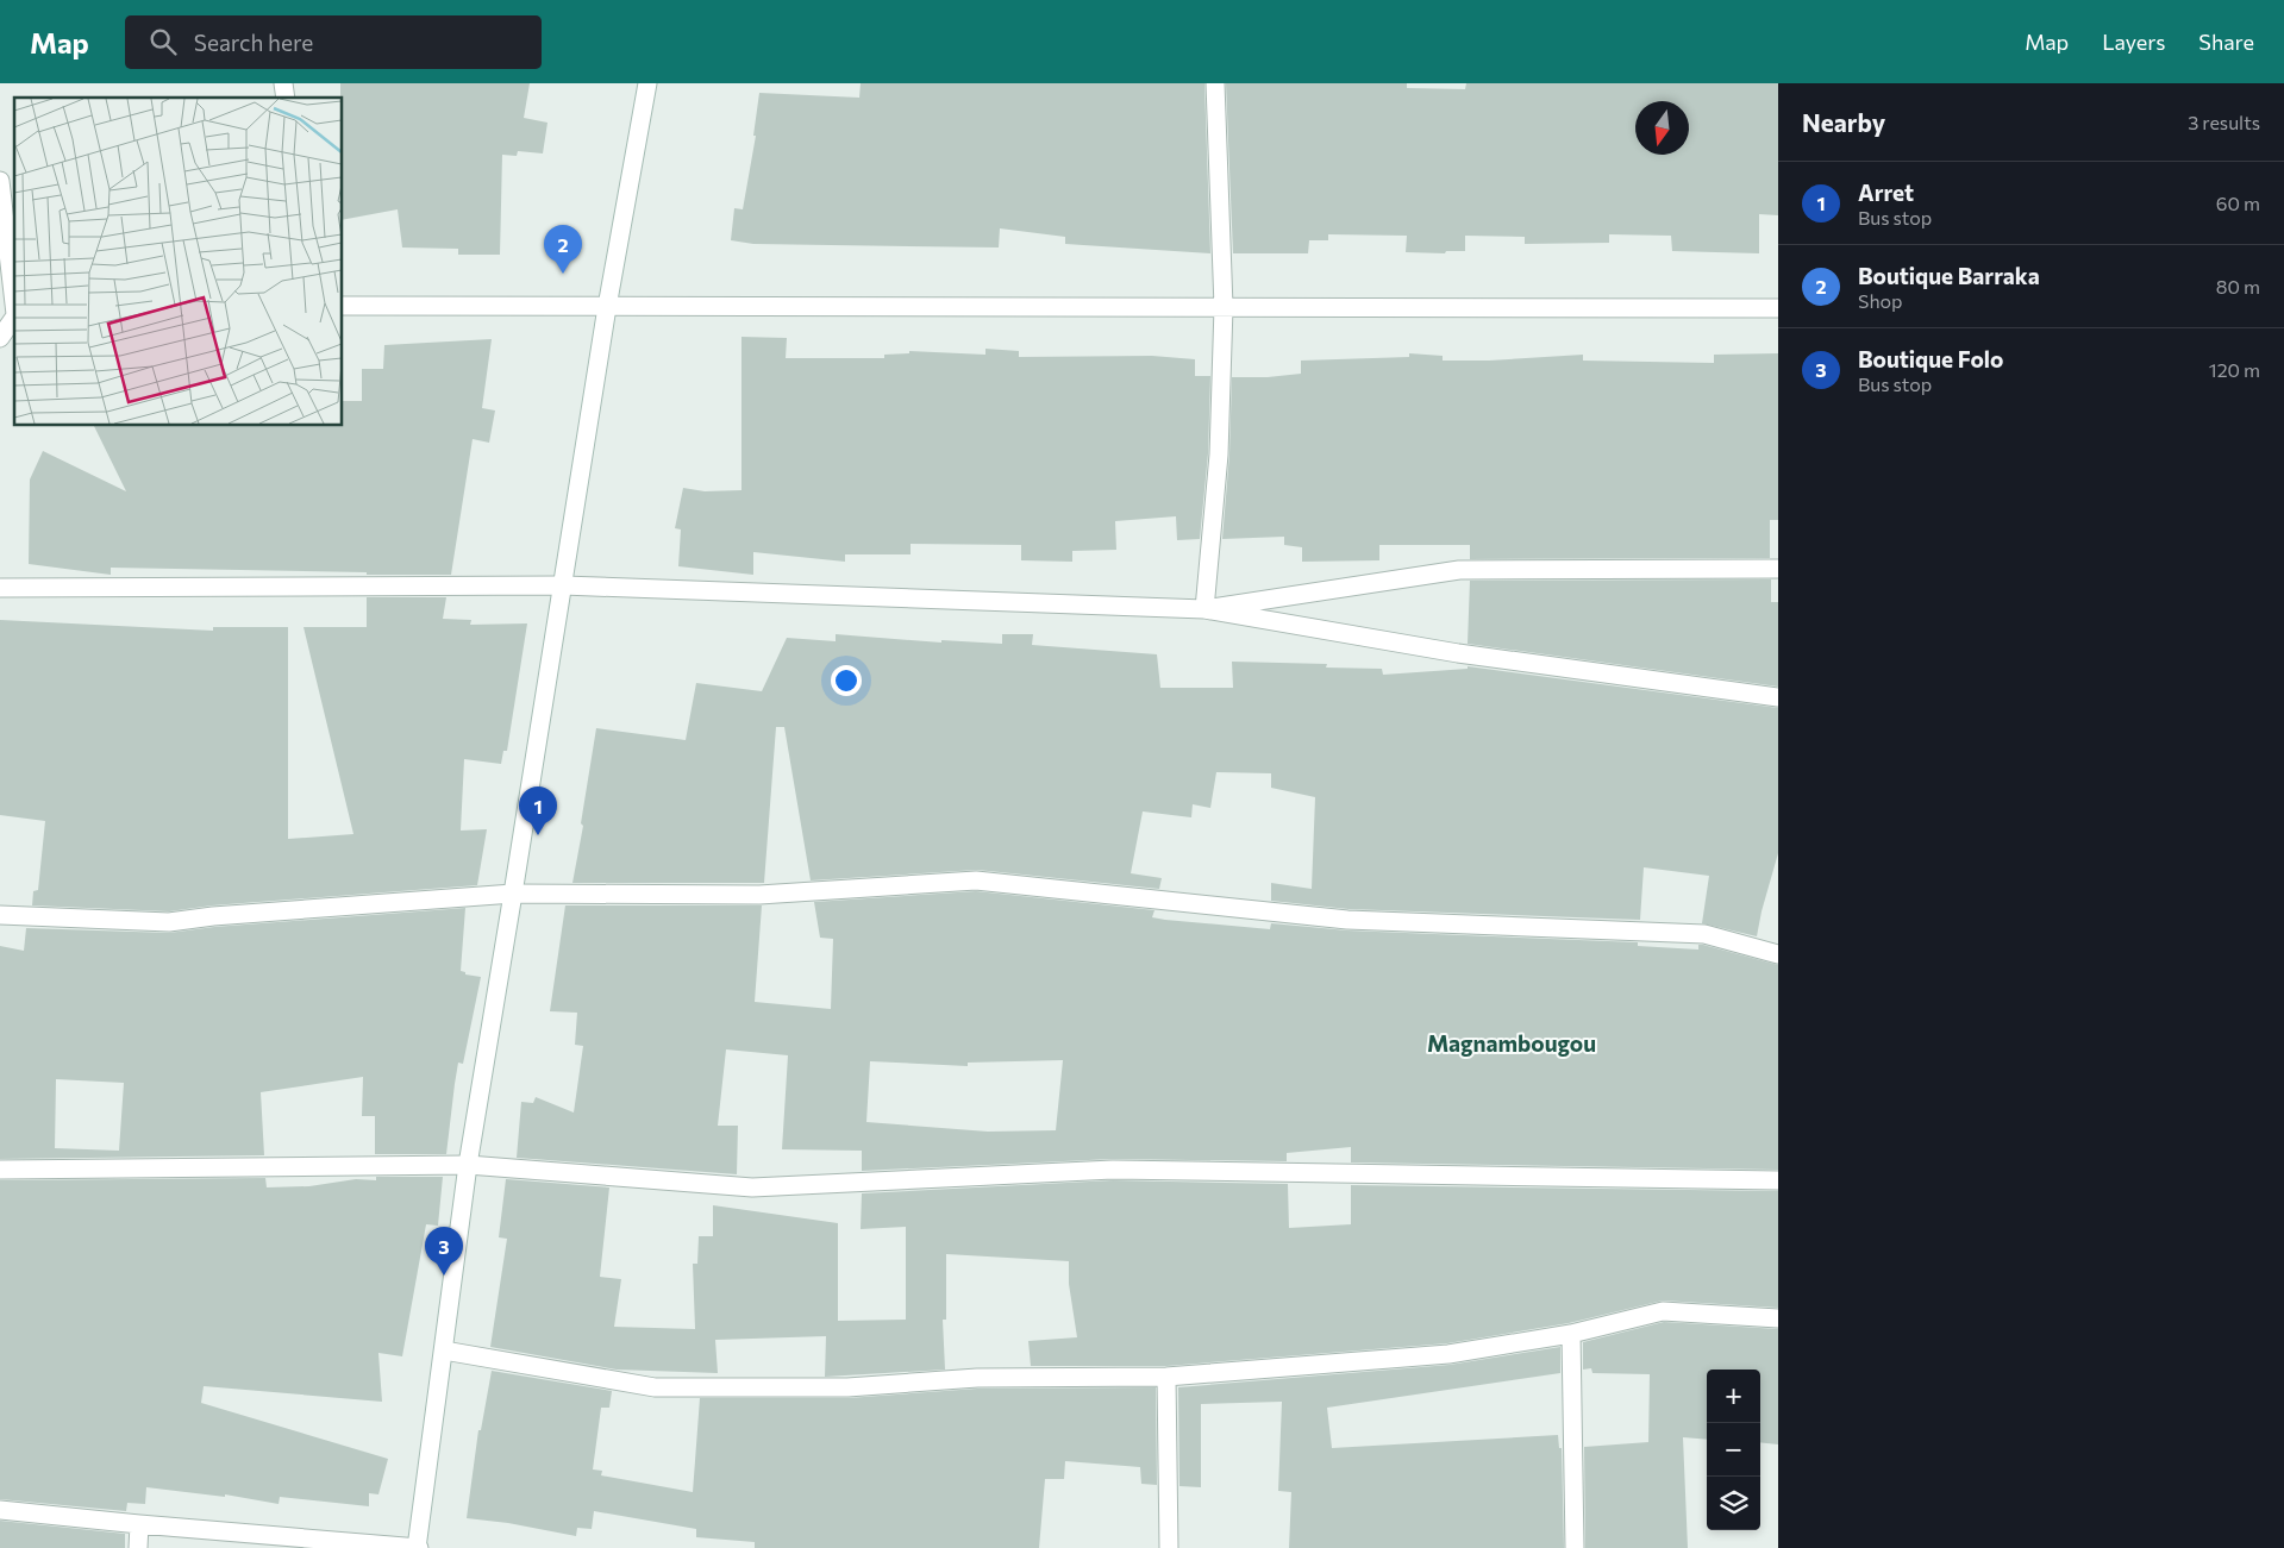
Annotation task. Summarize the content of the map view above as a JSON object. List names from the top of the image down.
{
  "districts": ["Magnambougou"],
  "north": "bottom",
  "page": {
    "header": "Map",
    "search": "Search here",
    "nav": ["Map", "Layers", "Share"],
    "heading": ["Nearby", "3 results"],
    "list": [
      {
        "mark": "1",
        "name": "Arret",
        "note": "Bus stop",
        "value": "60 m"
      },
      {
        "mark": "2",
        "name": "Boutique Barraka",
        "note": "Shop",
        "value": "80 m"
      },
      {
        "mark": "3",
        "name": "Boutique Folo",
        "note": "Bus stop",
        "value": "120 m"
      }
    ],
    "pins": ["2", "1", "3"],
    "map_buttons": ["+", "−"]
  }
}
